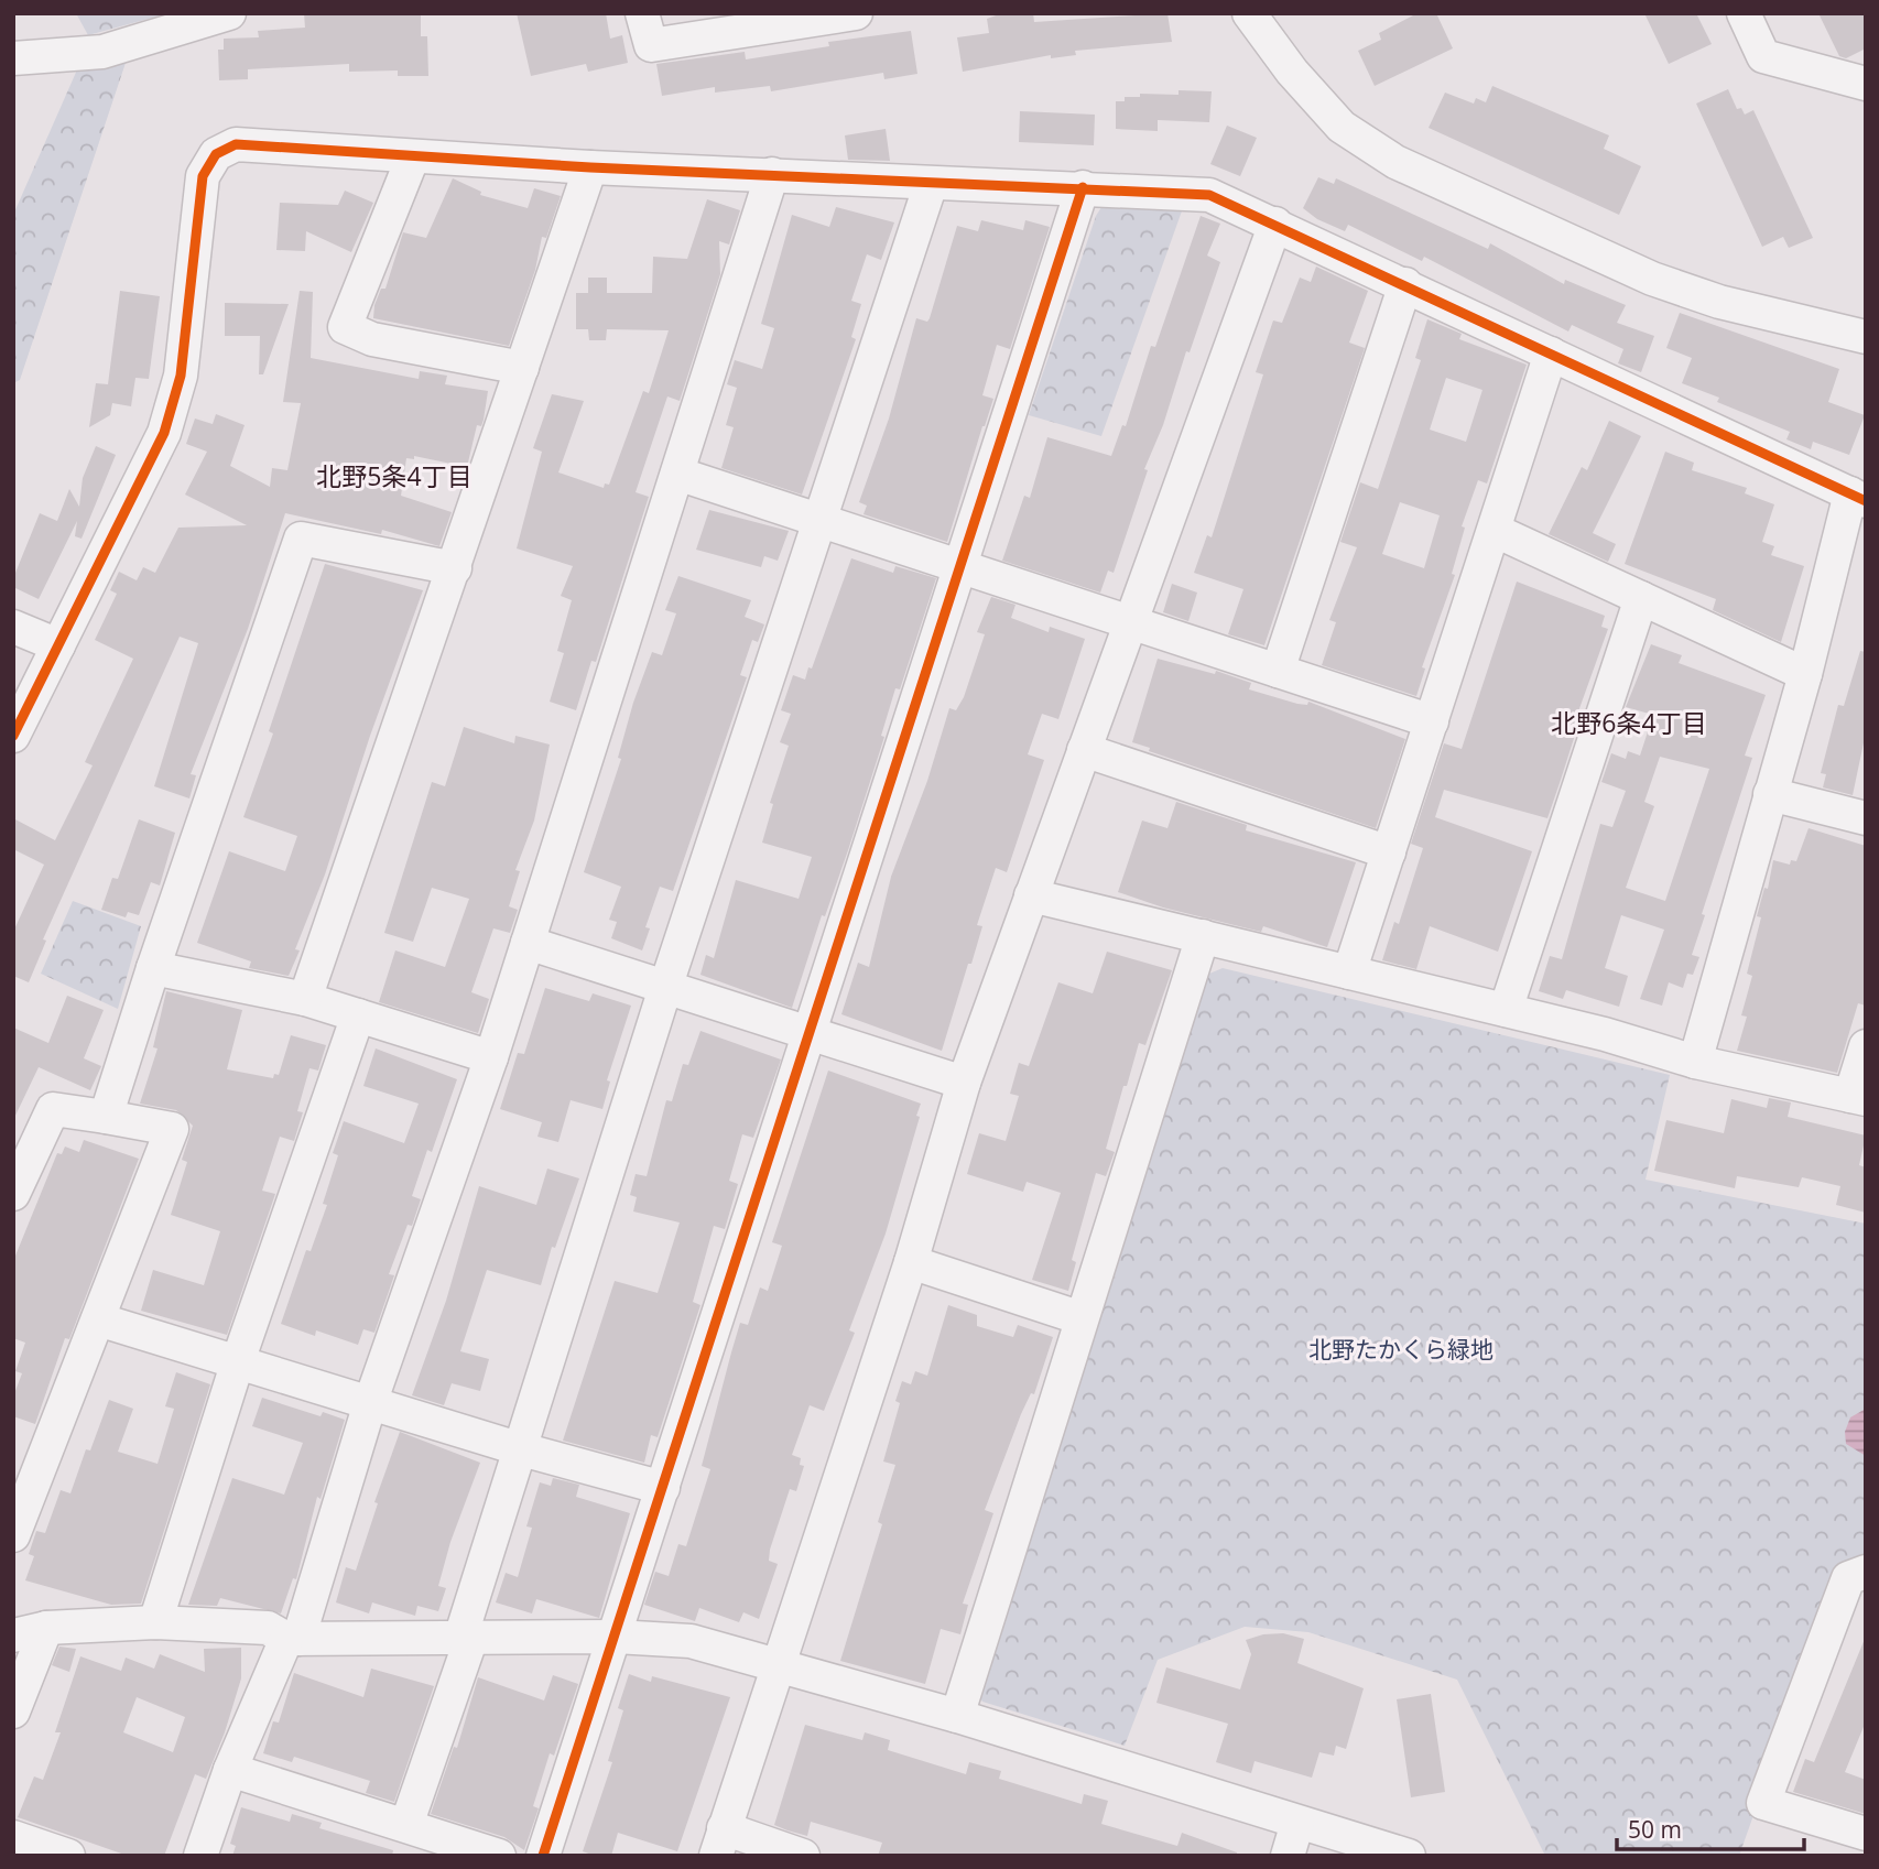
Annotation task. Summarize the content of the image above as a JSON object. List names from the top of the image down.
{
  "districts": ["北野5条4丁目", "北野6条4丁目"],
  "parks": ["北野たかくら緑地"],
  "scale_bar": "50 m"
}
